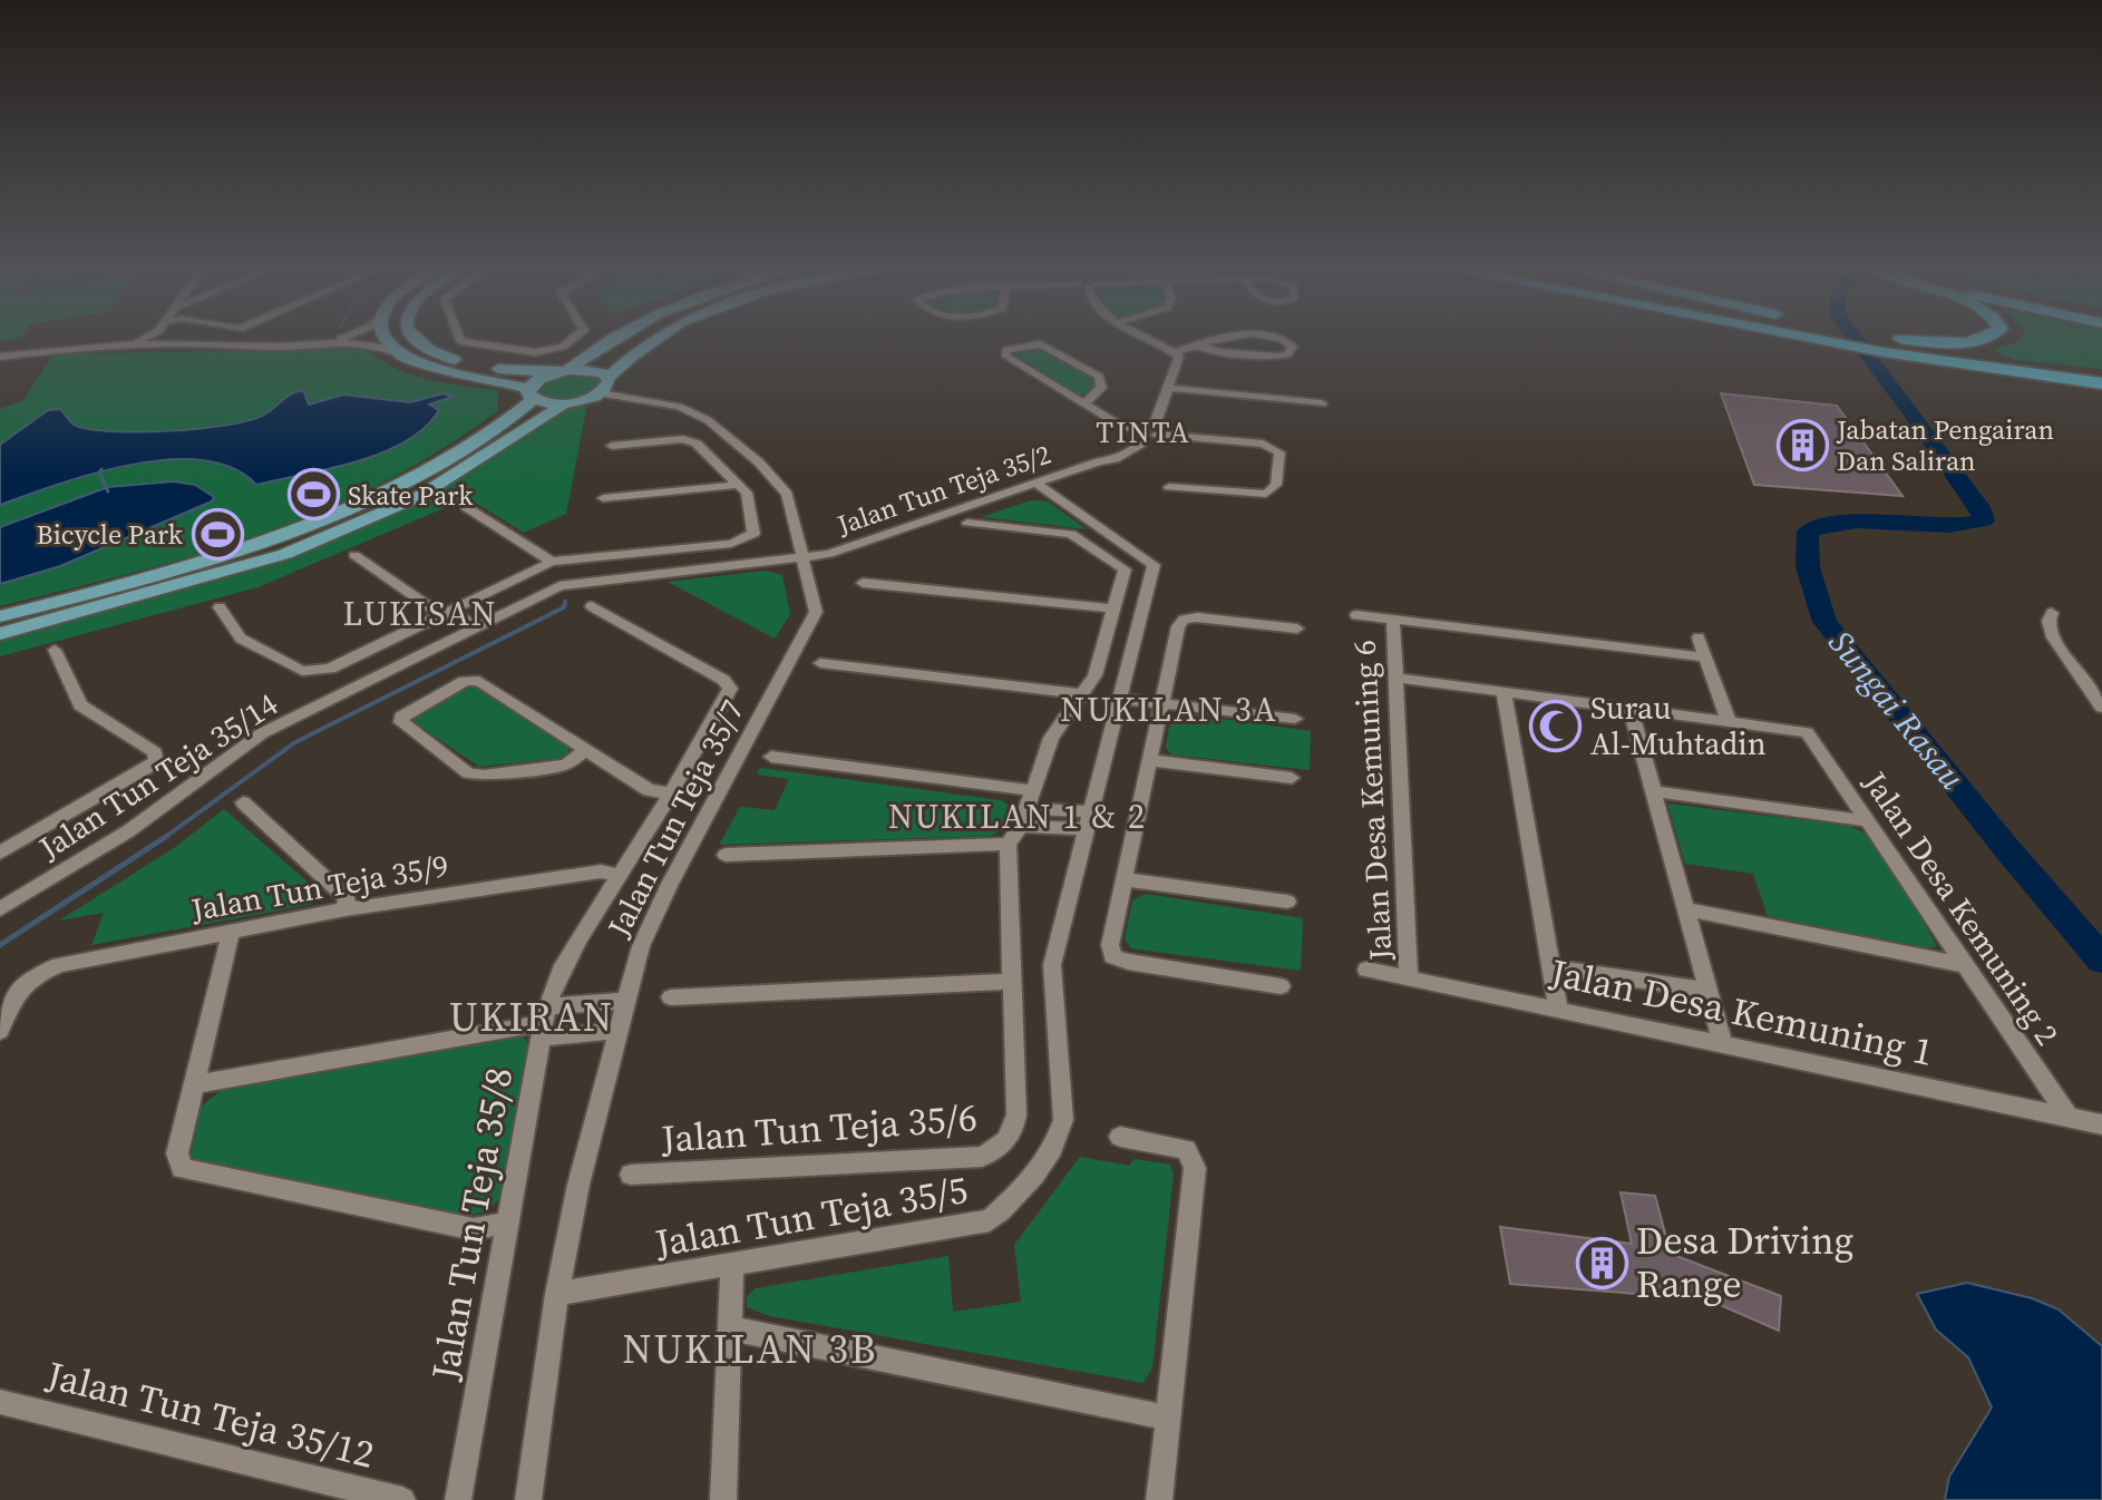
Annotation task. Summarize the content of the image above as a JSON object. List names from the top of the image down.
{
  "streets": {
    "street": [
      "Jalan Tun Teja 35/2",
      "Jalan Tun Teja 35/14",
      "Jalan Desa Kemuning 6",
      "Jalan Tun Teja 35/7",
      "Jalan Tun Teja 35/9",
      "Jalan Desa Kemuning 2",
      "Jalan Desa Kemuning 1",
      "Jalan Tun Teja 35/6",
      "Jalan Tun Teja 35/5",
      "Jalan Tun Teja 35/8",
      "Jalan Tun Teja 35/12"
    ]
  },
  "crossings": [
    ["Jalan Tun Teja 35/2", "Jalan Tun Teja 35/14"],
    ["Jalan Tun Teja 35/2", "Jalan Tun Teja 35/7"],
    ["Jalan Tun Teja 35/2", "Jalan Tun Teja 35/5"],
    ["Jalan Tun Teja 35/14", "Jalan Tun Teja 35/7"],
    ["Jalan Desa Kemuning 6", "Jalan Desa Kemuning 1"],
    ["Jalan Tun Teja 35/7", "Jalan Tun Teja 35/5"],
    ["Jalan Tun Teja 35/9", "Jalan Tun Teja 35/8"],
    ["Jalan Desa Kemuning 2", "Jalan Desa Kemuning 1"]
  ],
  "districts": [
    "TINTA",
    "LUKISAN",
    "NUKILAN 3A",
    "NUKILAN 1 & 2",
    "UKIRAN",
    "NUKILAN 3B"
  ],
  "water": ["Sungai Rasau"],
  "places": {
    "building": ["Jabatan Pengairan Dan Saliran", "Desa Driving Range"],
    "sports": ["Skate Park", "Bicycle Park"],
    "mosque": ["Surau Al-Muhtadin"]
  }
}
